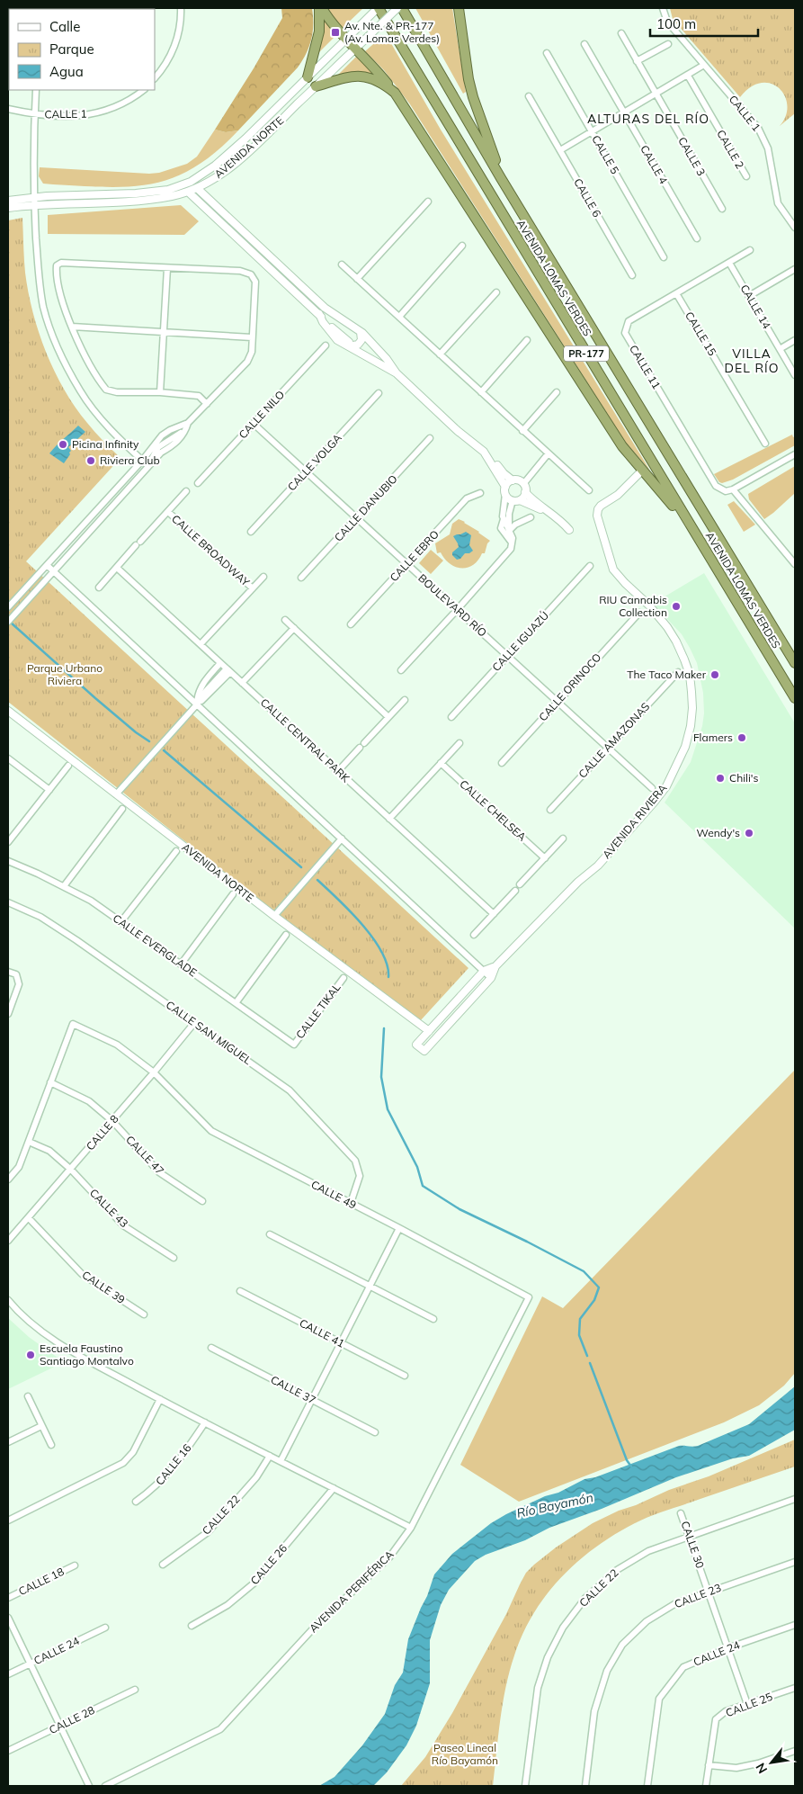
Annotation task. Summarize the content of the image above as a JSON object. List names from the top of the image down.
{
  "streets": {
    "highway": ["AVENIDA LOMAS VERDES", "PR-177"],
    "street": [
      "CALLE 1",
      "AVENIDA NORTE",
      "CALLE 2",
      "CALLE 5",
      "CALLE 3",
      "CALLE 4",
      "CALLE 6",
      "CALLE 14",
      "CALLE 15",
      "CALLE 11",
      "CALLE NILO",
      "CALLE VOLGA",
      "CALLE DANUBIO",
      "CALLE BROADWAY",
      "CALLE EBRO",
      "BOULEVARD RÍO",
      "CALLE IGUAZÚ",
      "CALLE ORINOCO",
      "CALLE CENTRAL PARK",
      "CALLE AMAZONAS",
      "CALLE CHELSEA",
      "AVENIDA RIVIERA",
      "CALLE EVERGLADE",
      "CALLE TIKAL",
      "CALLE SAN MIGUEL",
      "CALLE 8",
      "CALLE 47",
      "CALLE 49",
      "CALLE 43",
      "CALLE 39",
      "CALLE 41",
      "CALLE 37",
      "CALLE 16",
      "CALLE 22",
      "CALLE 30",
      "CALLE 26",
      "CALLE 18",
      "AVENIDA PERIFÉRICA",
      "CALLE 23",
      "CALLE 24",
      "CALLE 25",
      "CALLE 28"
    ]
  },
  "crossings": [
    ["AVENIDA NORTE", "AVENIDA LOMAS VERDES"],
    ["AVENIDA NORTE", "AVENIDA RIVIERA"],
    ["CALLE 14", "CALLE 11"],
    ["CALLE 15", "CALLE 11"],
    ["CALLE NILO", "BOULEVARD RÍO"],
    ["CALLE VOLGA", "BOULEVARD RÍO"],
    ["CALLE DANUBIO", "BOULEVARD RÍO"],
    ["CALLE EBRO", "BOULEVARD RÍO"],
    ["BOULEVARD RÍO", "CALLE IGUAZÚ"],
    ["BOULEVARD RÍO", "CALLE ORINOCO"],
    ["BOULEVARD RÍO", "CALLE AMAZONAS"],
    ["CALLE EVERGLADE", "CALLE TIKAL"],
    ["CALLE SAN MIGUEL", "CALLE 8"],
    ["CALLE SAN MIGUEL", "CALLE 49"],
    ["CALLE 8", "CALLE 47"],
    ["CALLE 8", "CALLE 49"],
    ["CALLE 8", "CALLE 43"],
    ["CALLE 8", "CALLE 39"],
    ["CALLE 47", "CALLE 49"],
    ["CALLE 49", "AVENIDA PERIFÉRICA"],
    ["CALLE 22", "CALLE 30"],
    ["CALLE 30", "CALLE 23"],
    ["CALLE 30", "CALLE 24"],
    ["CALLE 30", "CALLE 25"]
  ],
  "districts": ["ALTURAS DEL RÍO", "VILLA DEL RÍO"],
  "water": ["Río Bayamón"],
  "parks": ["Parque Urbano Riviera", "Paseo Lineal Río Bayamón"],
  "places": {
    "transit": ["Av. Nte. & PR-177 (Av. Lomas Verdes)"],
    "other": [
      "Picina Infinity",
      "Riviera Club",
      "RIU Cannabis Collection",
      "The Taco Maker",
      "Flamers",
      "Chili's",
      "Wendy's",
      "Escuela Faustino Santiago Montalvo"
    ]
  },
  "legend": ["Calle", "Parque", "Agua"],
  "scale_bar": "100 m",
  "north": "bottom left"
}
